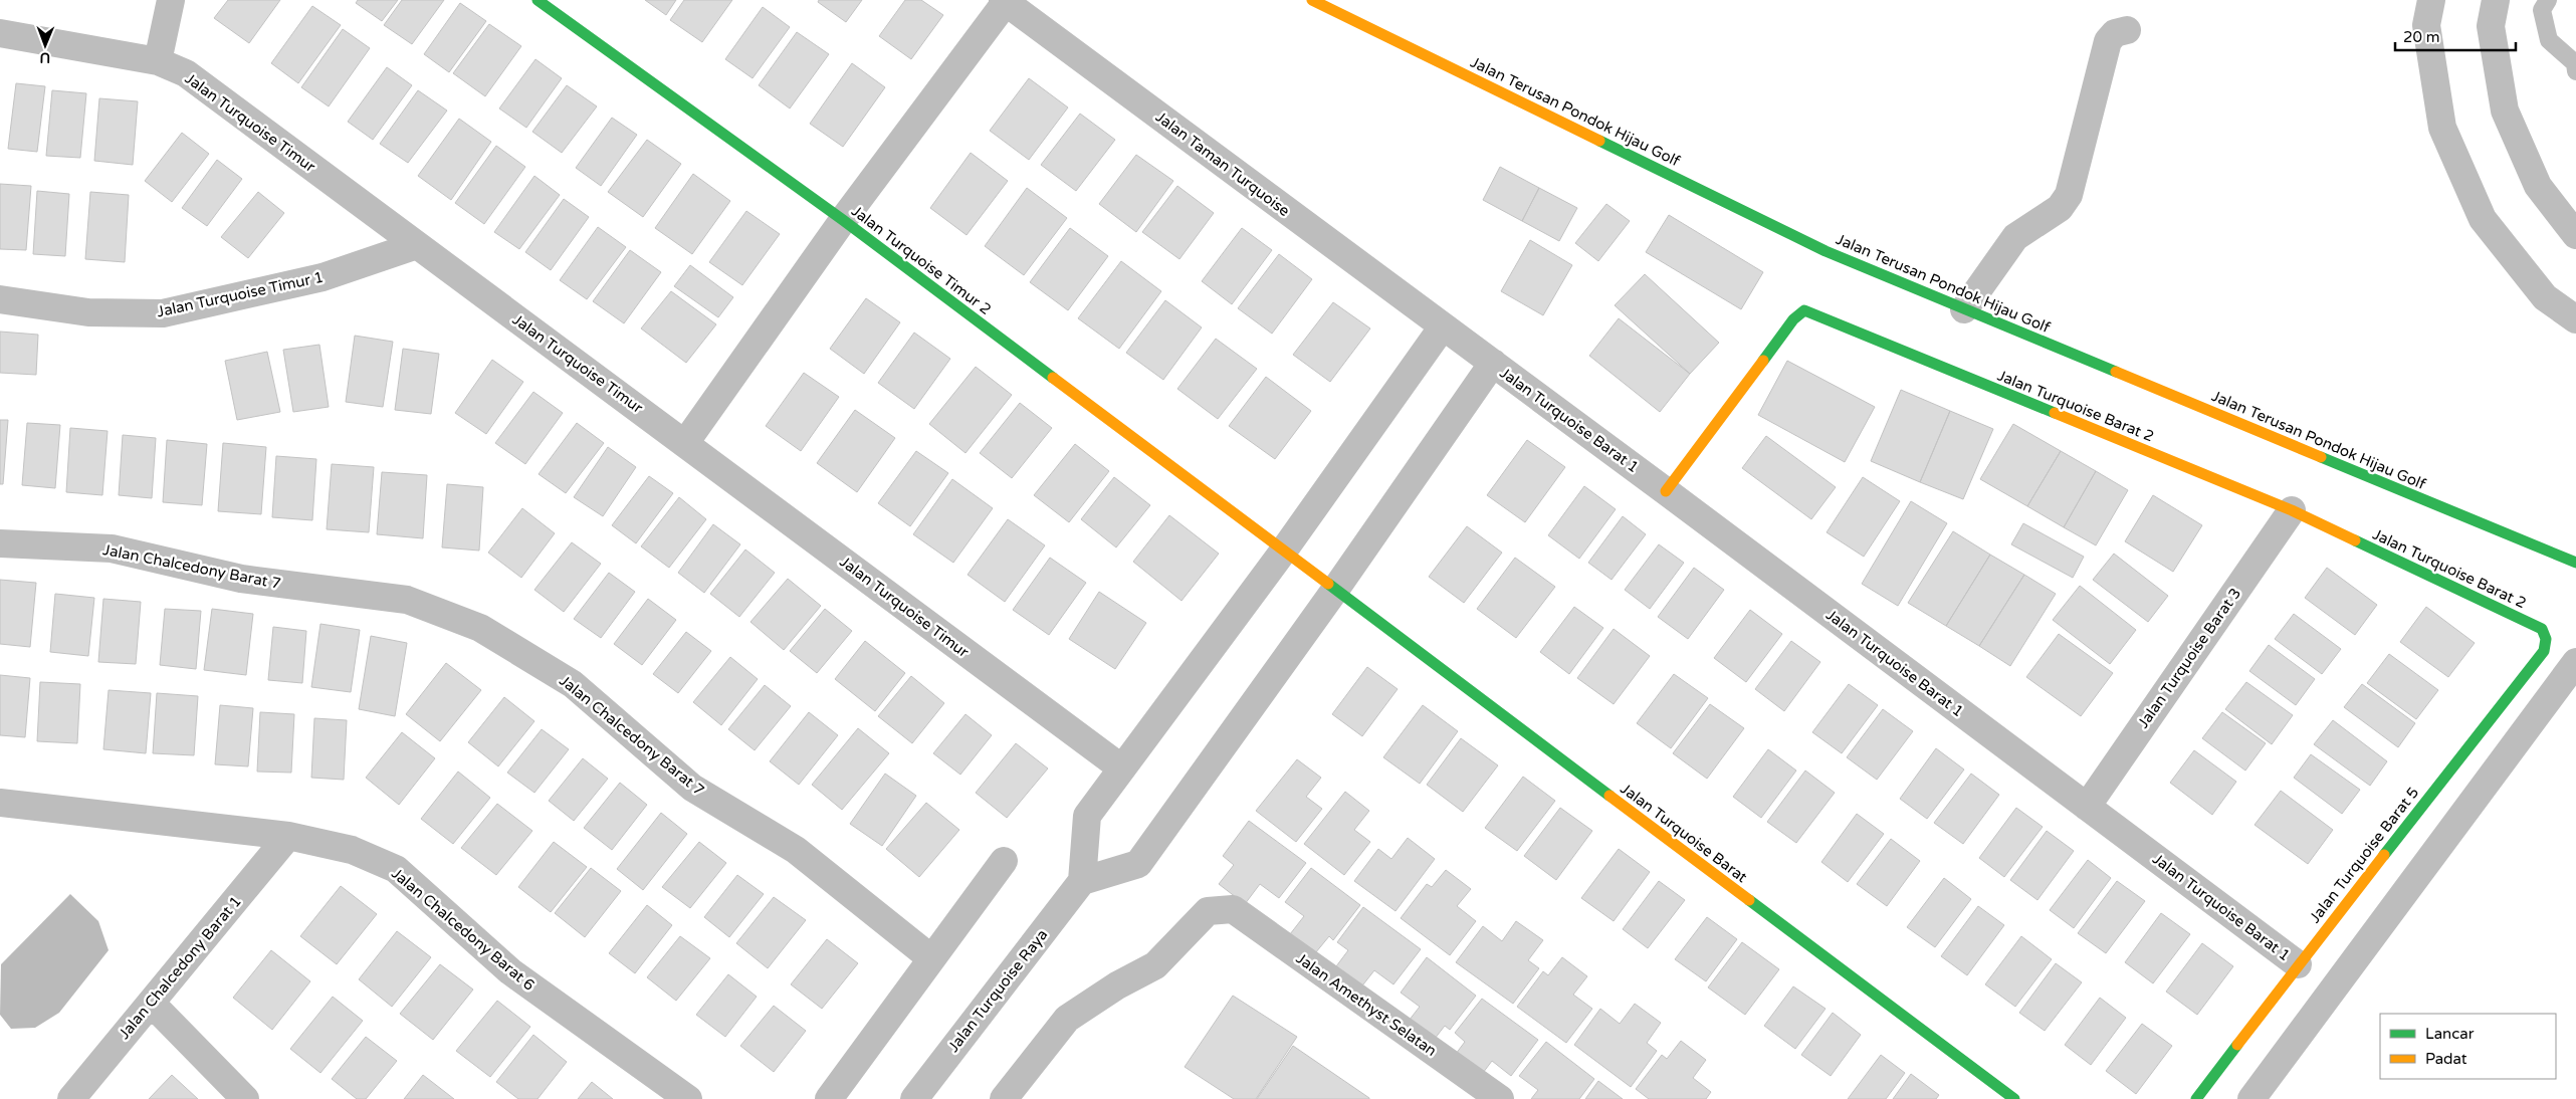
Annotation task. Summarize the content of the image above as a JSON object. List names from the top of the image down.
{
  "streets": {
    "street": [
      "Jalan Terusan Pondok Hijau Golf",
      "Jalan Turquoise Timur",
      "Jalan Taman Turquoise",
      "Jalan Turquoise Timur 2",
      "Jalan Turquoise Timur 1",
      "Jalan Turquoise Barat 2",
      "Jalan Turquoise Barat 1",
      "Jalan Chalcedony Barat 7",
      "Jalan Turquoise Barat 3",
      "Jalan Turquoise Barat",
      "Jalan Turquoise Barat 5",
      "Jalan Chalcedony Barat 6",
      "Jalan Chalcedony Barat 1",
      "Jalan Turquoise Raya",
      "Jalan Amethyst Selatan"
    ]
  },
  "crossings": [
    ["Jalan Turquoise Timur", "Jalan Turquoise Timur 1"],
    ["Jalan Taman Turquoise", "Jalan Turquoise Barat 1"],
    ["Jalan Turquoise Timur 2", "Jalan Turquoise Barat"],
    ["Jalan Turquoise Barat 2", "Jalan Turquoise Barat 1"],
    ["Jalan Turquoise Barat 2", "Jalan Turquoise Barat 3"],
    ["Jalan Turquoise Barat 2", "Jalan Turquoise Barat 5"],
    ["Jalan Turquoise Barat 1", "Jalan Turquoise Barat 3"],
    ["Jalan Turquoise Barat 1", "Jalan Turquoise Barat 5"],
    ["Jalan Chalcedony Barat 6", "Jalan Chalcedony Barat 1"]
  ],
  "legend": ["Lancar", "Padat"],
  "scale_bar": "20 m",
  "north": "bottom"
}
